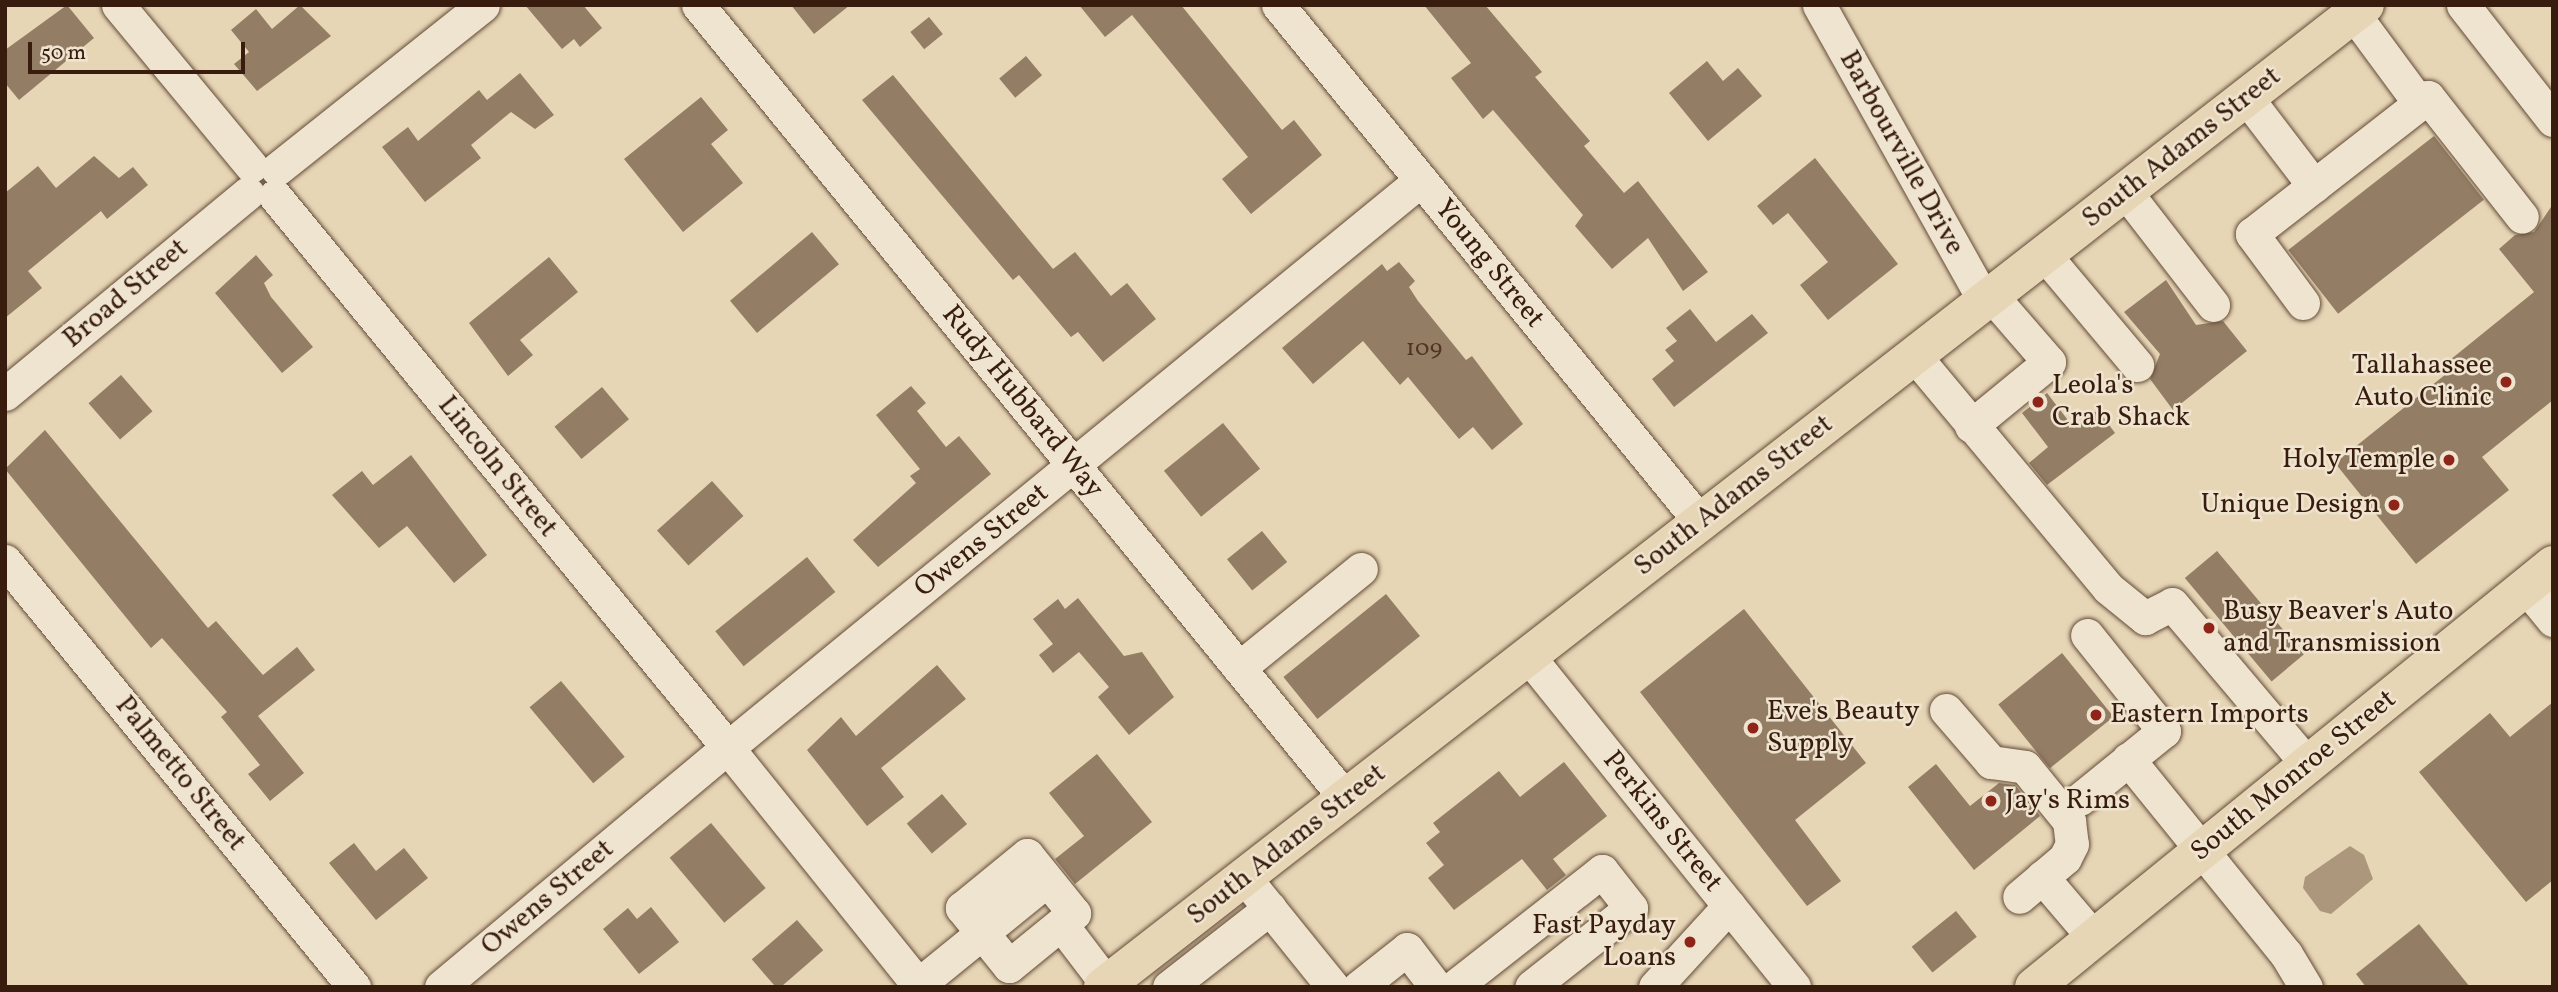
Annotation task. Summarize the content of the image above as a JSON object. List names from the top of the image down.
{
  "streets": {
    "main road": ["South Adams Street", "South Monroe Street"],
    "street": [
      "Barbourville Drive",
      "Young Street",
      "Broad Street",
      "Rudy Hubbard Way",
      "Lincoln Street",
      "Owens Street",
      "Palmetto Street",
      "Perkins Street"
    ]
  },
  "crossings": [
    ["South Adams Street", "Barbourville Drive"],
    ["South Adams Street", "Young Street"],
    ["South Adams Street", "Rudy Hubbard Way"],
    ["South Adams Street", "Perkins Street"],
    ["Young Street", "Owens Street"],
    ["Broad Street", "Lincoln Street"],
    ["Rudy Hubbard Way", "Owens Street"],
    ["Lincoln Street", "Owens Street"]
  ],
  "places": [
    "Tallahassee Auto Clinic",
    "Leola's Crab Shack",
    "Holy Temple",
    "Unique Design",
    "Busy Beaver's Auto and Transmission",
    "Eastern Imports",
    "Eve's Beauty Supply",
    "Jay's Rims",
    "Fast Payday Loans"
  ],
  "house_numbers": ["109"],
  "scale_bar": "50 m"
}
